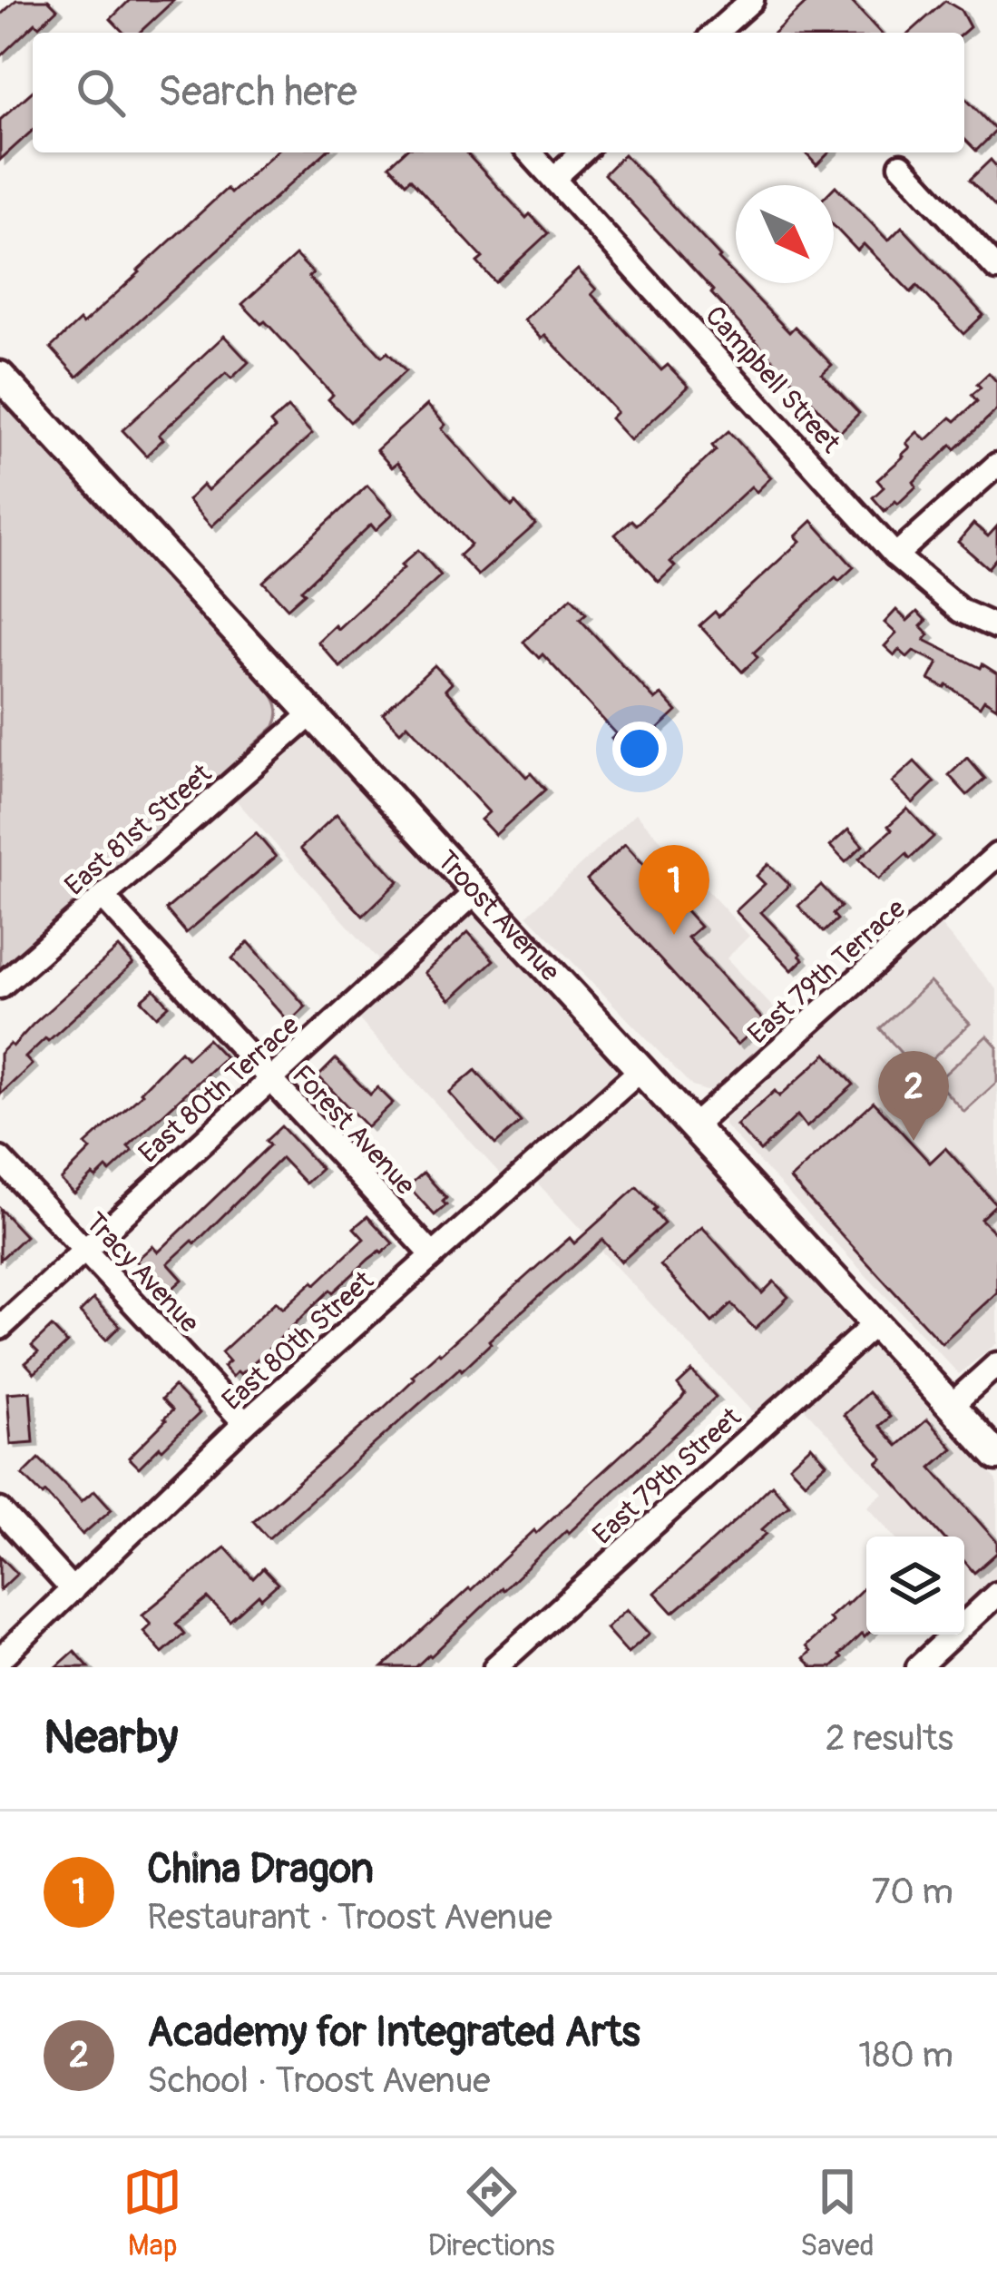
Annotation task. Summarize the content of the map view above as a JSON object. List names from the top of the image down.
{
  "streets": {
    "main road": ["Troost Avenue"],
    "street": [
      "Campbell Street",
      "East 81st Street",
      "East 79th Terrace",
      "East 80th Terrace",
      "Forest Avenue",
      "Tracy Avenue",
      "East 80th Street",
      "East 79th Street"
    ]
  },
  "crossings": [
    ["East 81st Street", "Troost Avenue"],
    ["East 81st Street", "Forest Avenue"],
    ["Troost Avenue", "East 79th Terrace"],
    ["Troost Avenue", "East 80th Terrace"],
    ["Troost Avenue", "East 80th Street"],
    ["Troost Avenue", "East 79th Street"],
    ["East 80th Terrace", "Forest Avenue"],
    ["East 80th Terrace", "Tracy Avenue"],
    ["Forest Avenue", "East 80th Street"],
    ["Tracy Avenue", "East 80th Street"]
  ],
  "north": "bottom right",
  "page": {
    "search": "Search here",
    "pins": ["1", "2"],
    "heading": ["Nearby", "2 results"],
    "list": [
      {
        "mark": "1",
        "name": "China Dragon",
        "note": "Restaurant · Troost Avenue",
        "value": "70 m"
      },
      {
        "mark": "2",
        "name": "Academy for Integrated Arts",
        "note": "School · Troost Avenue",
        "value": "180 m"
      }
    ],
    "nav": ["Map", "Directions", "Saved"]
  }
}
